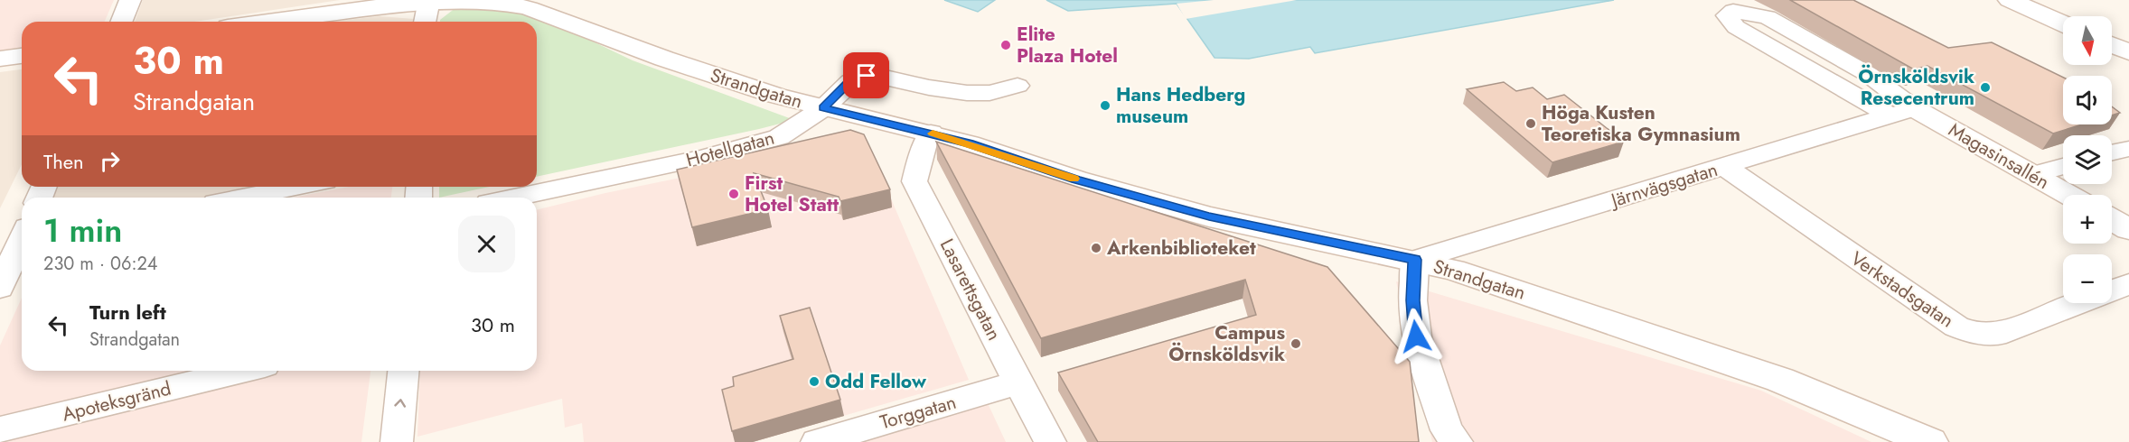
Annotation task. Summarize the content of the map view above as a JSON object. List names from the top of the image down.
{
  "streets": {
    "main road": ["Strandgatan", "Magasinsallén"],
    "street": [
      "Hotellgatan",
      "Järnvägsgatan",
      "Lasarettsgatan",
      "Verkstadsgatan",
      "Apoteksgränd",
      "Torggatan"
    ]
  },
  "crossings": [
    ["Strandgatan", "Hotellgatan"],
    ["Strandgatan", "Järnvägsgatan"],
    ["Strandgatan", "Lasarettsgatan"],
    ["Magasinsallén", "Järnvägsgatan"],
    ["Järnvägsgatan", "Verkstadsgatan"],
    ["Lasarettsgatan", "Torggatan"]
  ],
  "places": [
    "Elite Plaza Hotel",
    "Örnsköldsvik Resecentrum",
    "Hans Hedberg museum",
    "Höga Kusten Teoretiska Gymnasium",
    "First Hotel Statt",
    "Arkenbiblioteket",
    "Campus Örnsköldsvik",
    "Odd Fellow"
  ],
  "north": "bottom",
  "page": {
    "map_buttons": ["+", "−"],
    "turn": ["30 m", "Strandgatan"],
    "then": "Then",
    "heading": ["1 min", "230 m · 06:24"],
    "list": [
      {
        "name": "Turn left",
        "note": "Strandgatan",
        "value": "30 m"
      }
    ]
  }
}
